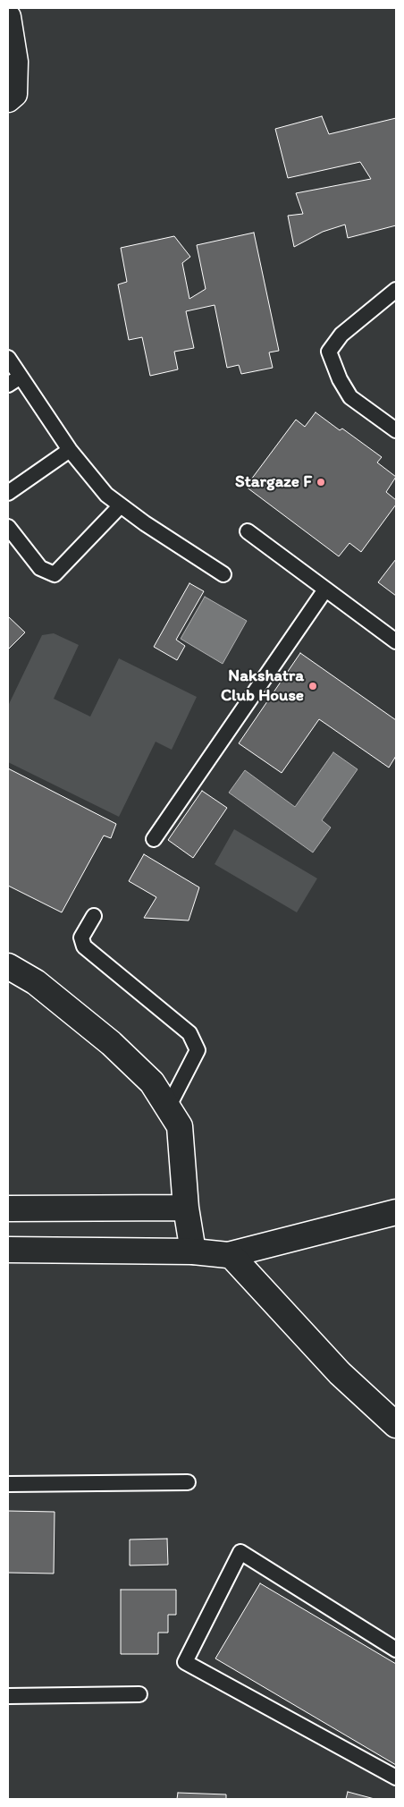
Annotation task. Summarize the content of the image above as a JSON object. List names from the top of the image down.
{
  "places": ["Stargaze F", "Nakshatra Club House"]
}
